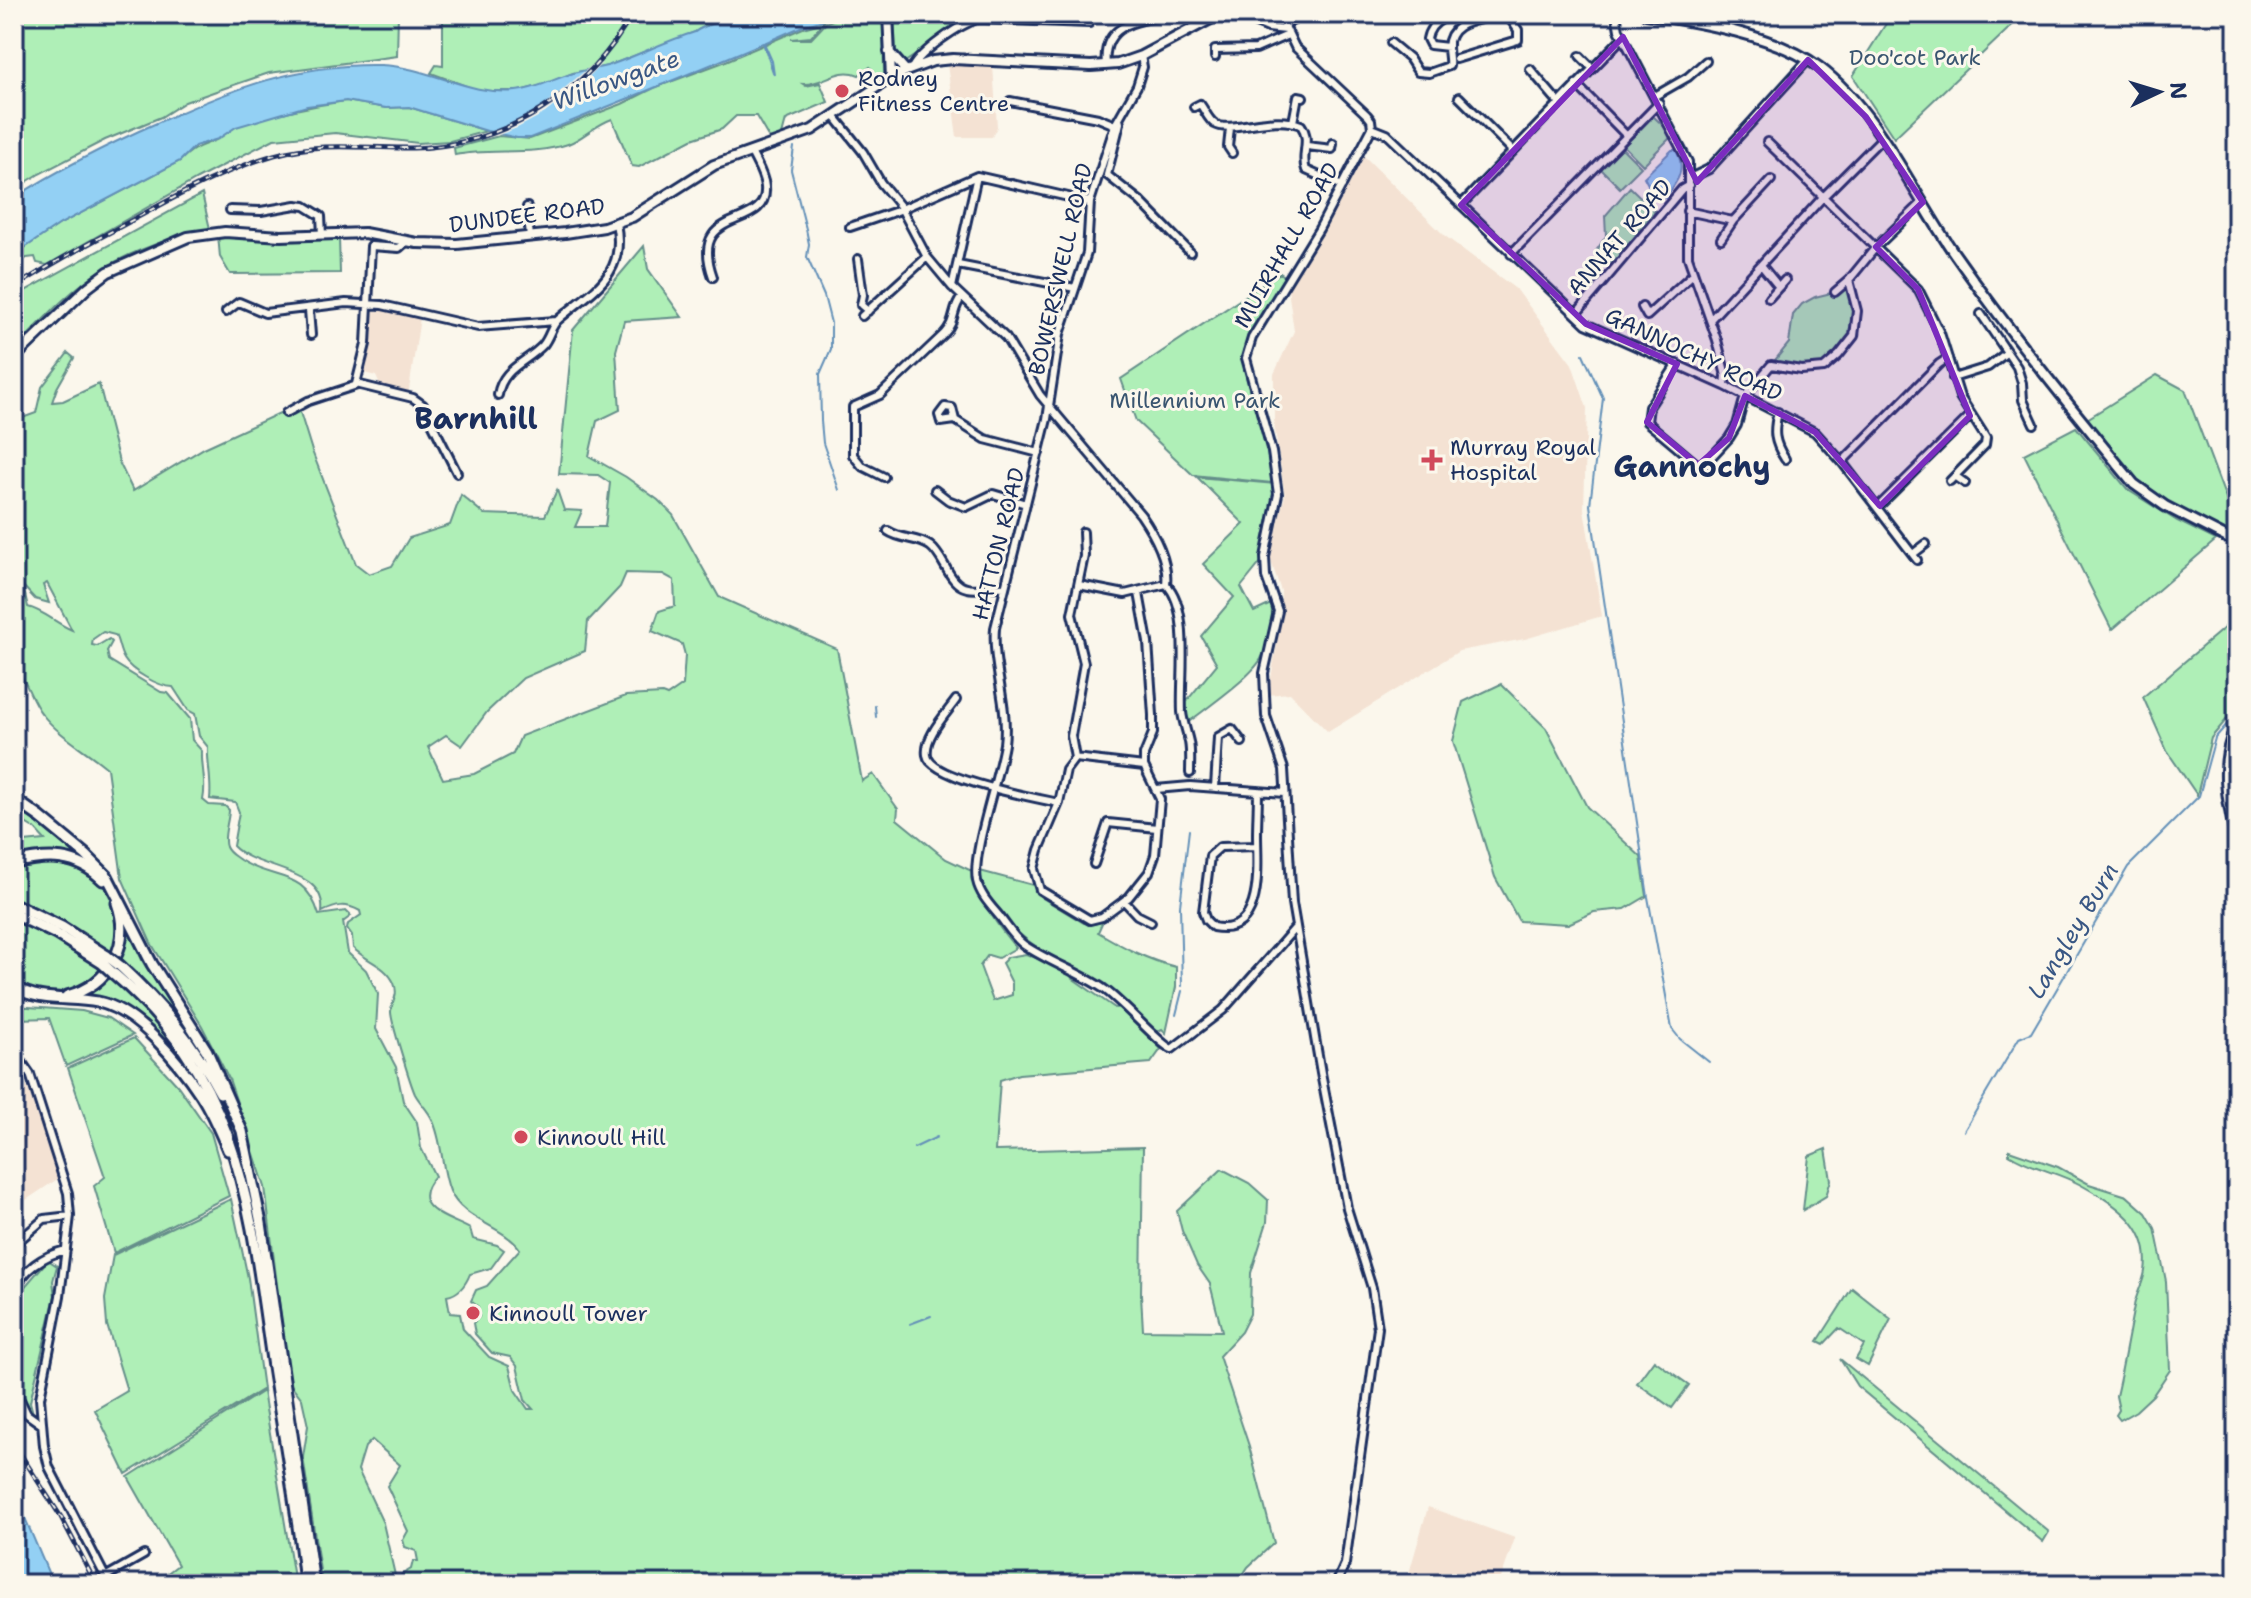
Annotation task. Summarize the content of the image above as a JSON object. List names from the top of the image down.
{
  "streets": {
    "main road": ["DUNDEE ROAD"],
    "street": [
      "ANNAT ROAD",
      "MUIRHALL ROAD",
      "BOWERSWELL ROAD",
      "GANNOCHY ROAD",
      "HATTON ROAD"
    ]
  },
  "crossings": [
    ["DUNDEE ROAD", "BOWERSWELL ROAD"],
    ["ANNAT ROAD", "GANNOCHY ROAD"],
    ["MUIRHALL ROAD", "GANNOCHY ROAD"],
    ["MUIRHALL ROAD", "HATTON ROAD"],
    ["BOWERSWELL ROAD", "HATTON ROAD"]
  ],
  "districts": ["Barnhill", "Gannochy"],
  "water": ["Willowgate", "Langley Burn"],
  "parks": ["Doo'cot Park", "Millennium Park"],
  "places": {
    "other": ["Rodney Fitness Centre", "Kinnoull Hill", "Kinnoull Tower"],
    "health": ["Murray Royal Hospital"]
  },
  "north": "right"
}
